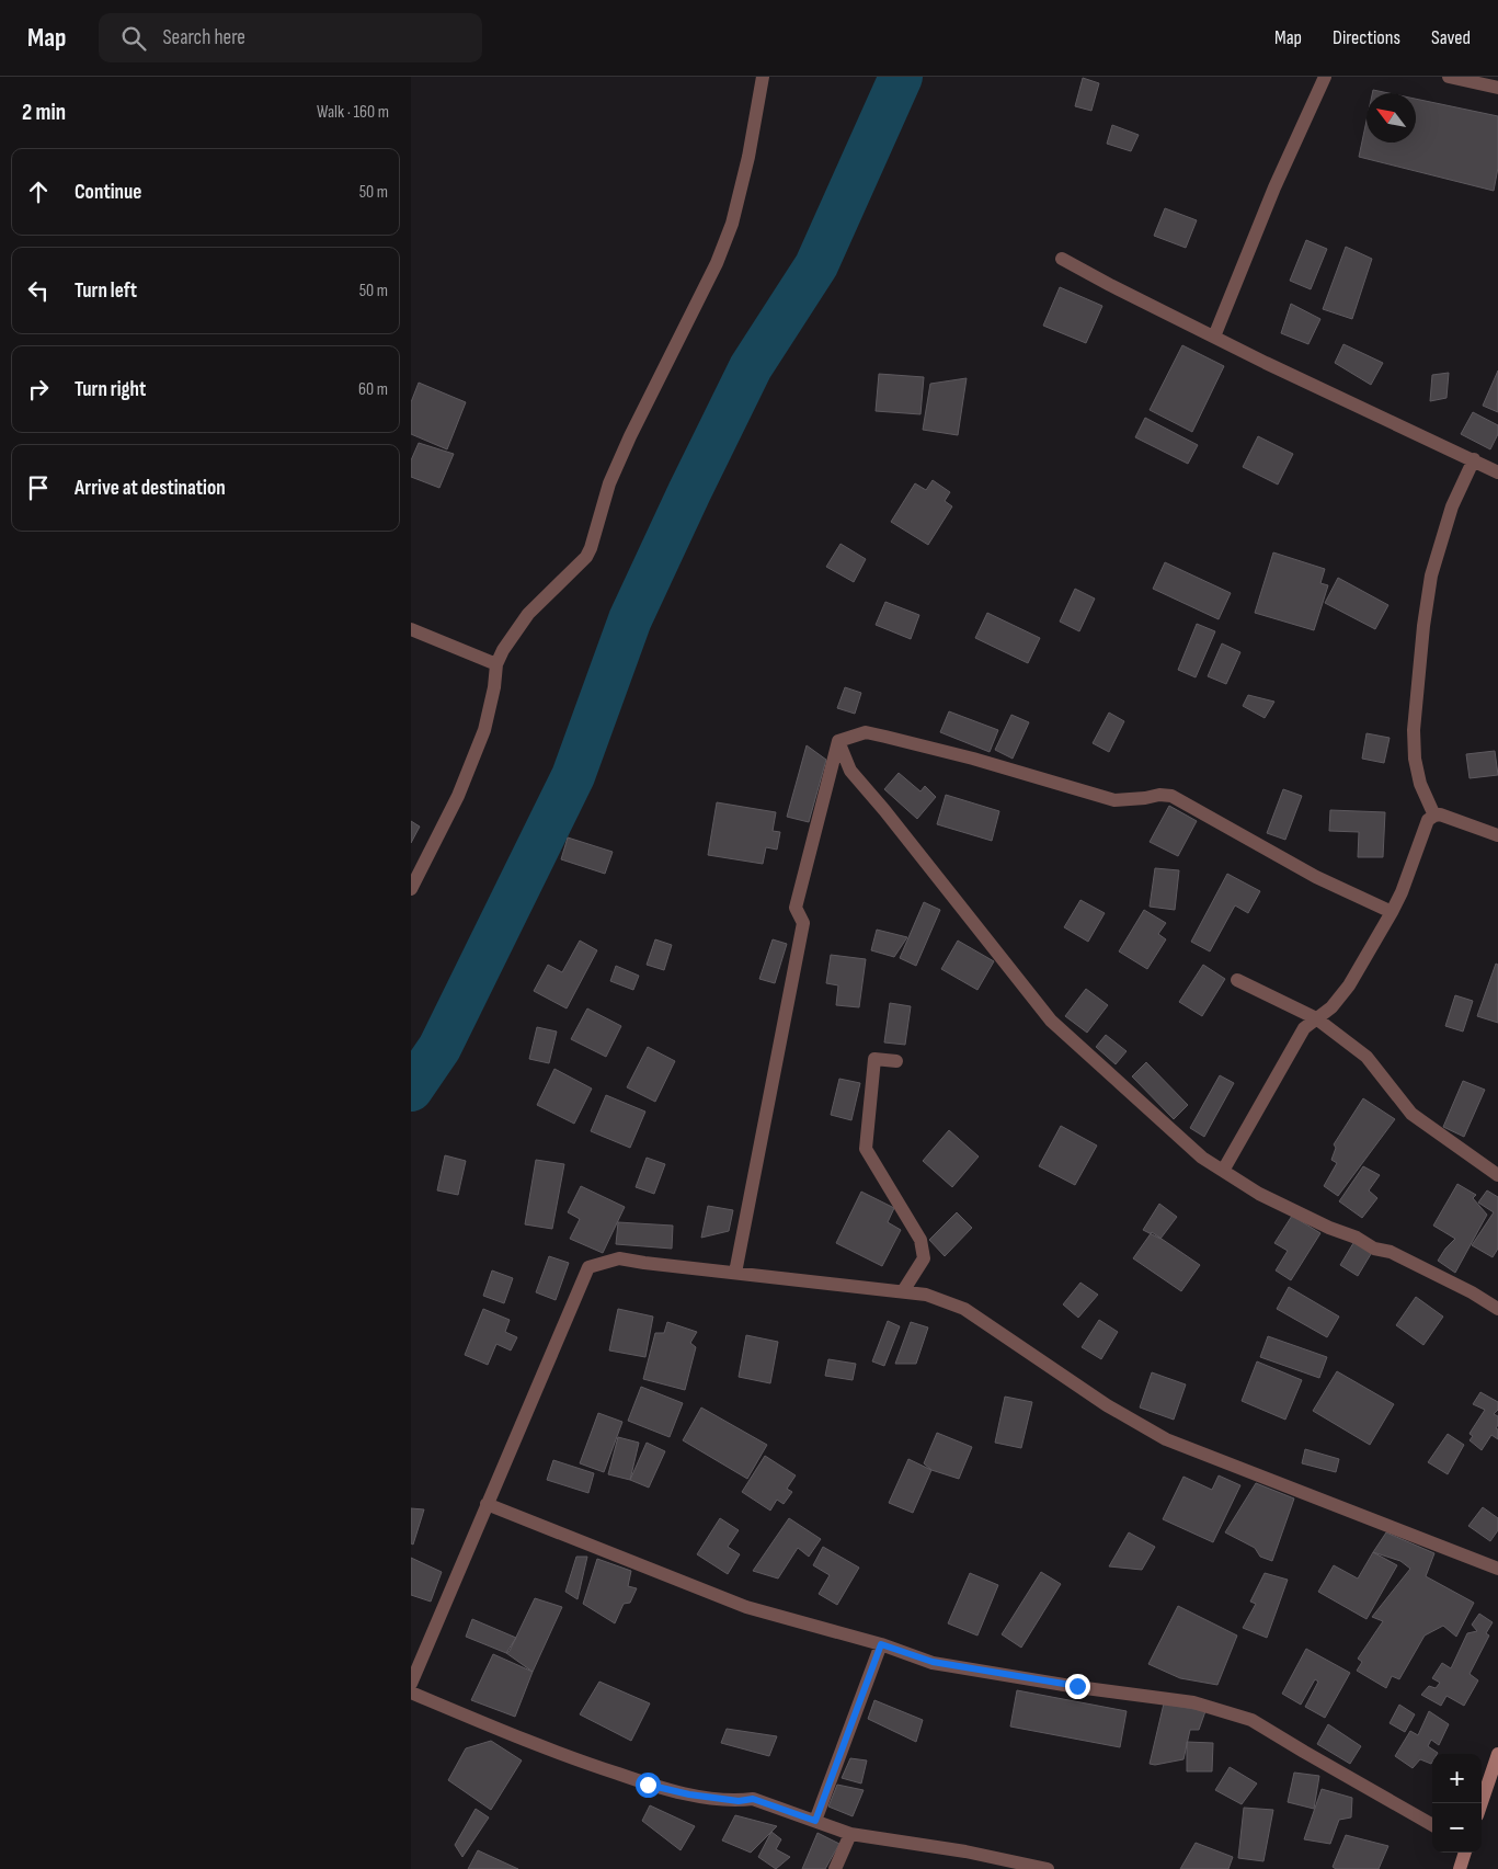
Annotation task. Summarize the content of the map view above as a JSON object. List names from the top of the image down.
{
  "north": "top left",
  "page": {
    "header": "Map",
    "search": "Search here",
    "nav": ["Map", "Directions", "Saved"],
    "heading": ["2 min", "Walk · 160 m"],
    "list": [
      ["Continue", "50 m"],
      ["Turn left", "50 m"],
      ["Turn right", "60 m"],
      "Arrive at destination"
    ],
    "map_buttons": ["+", "−"]
  }
}
